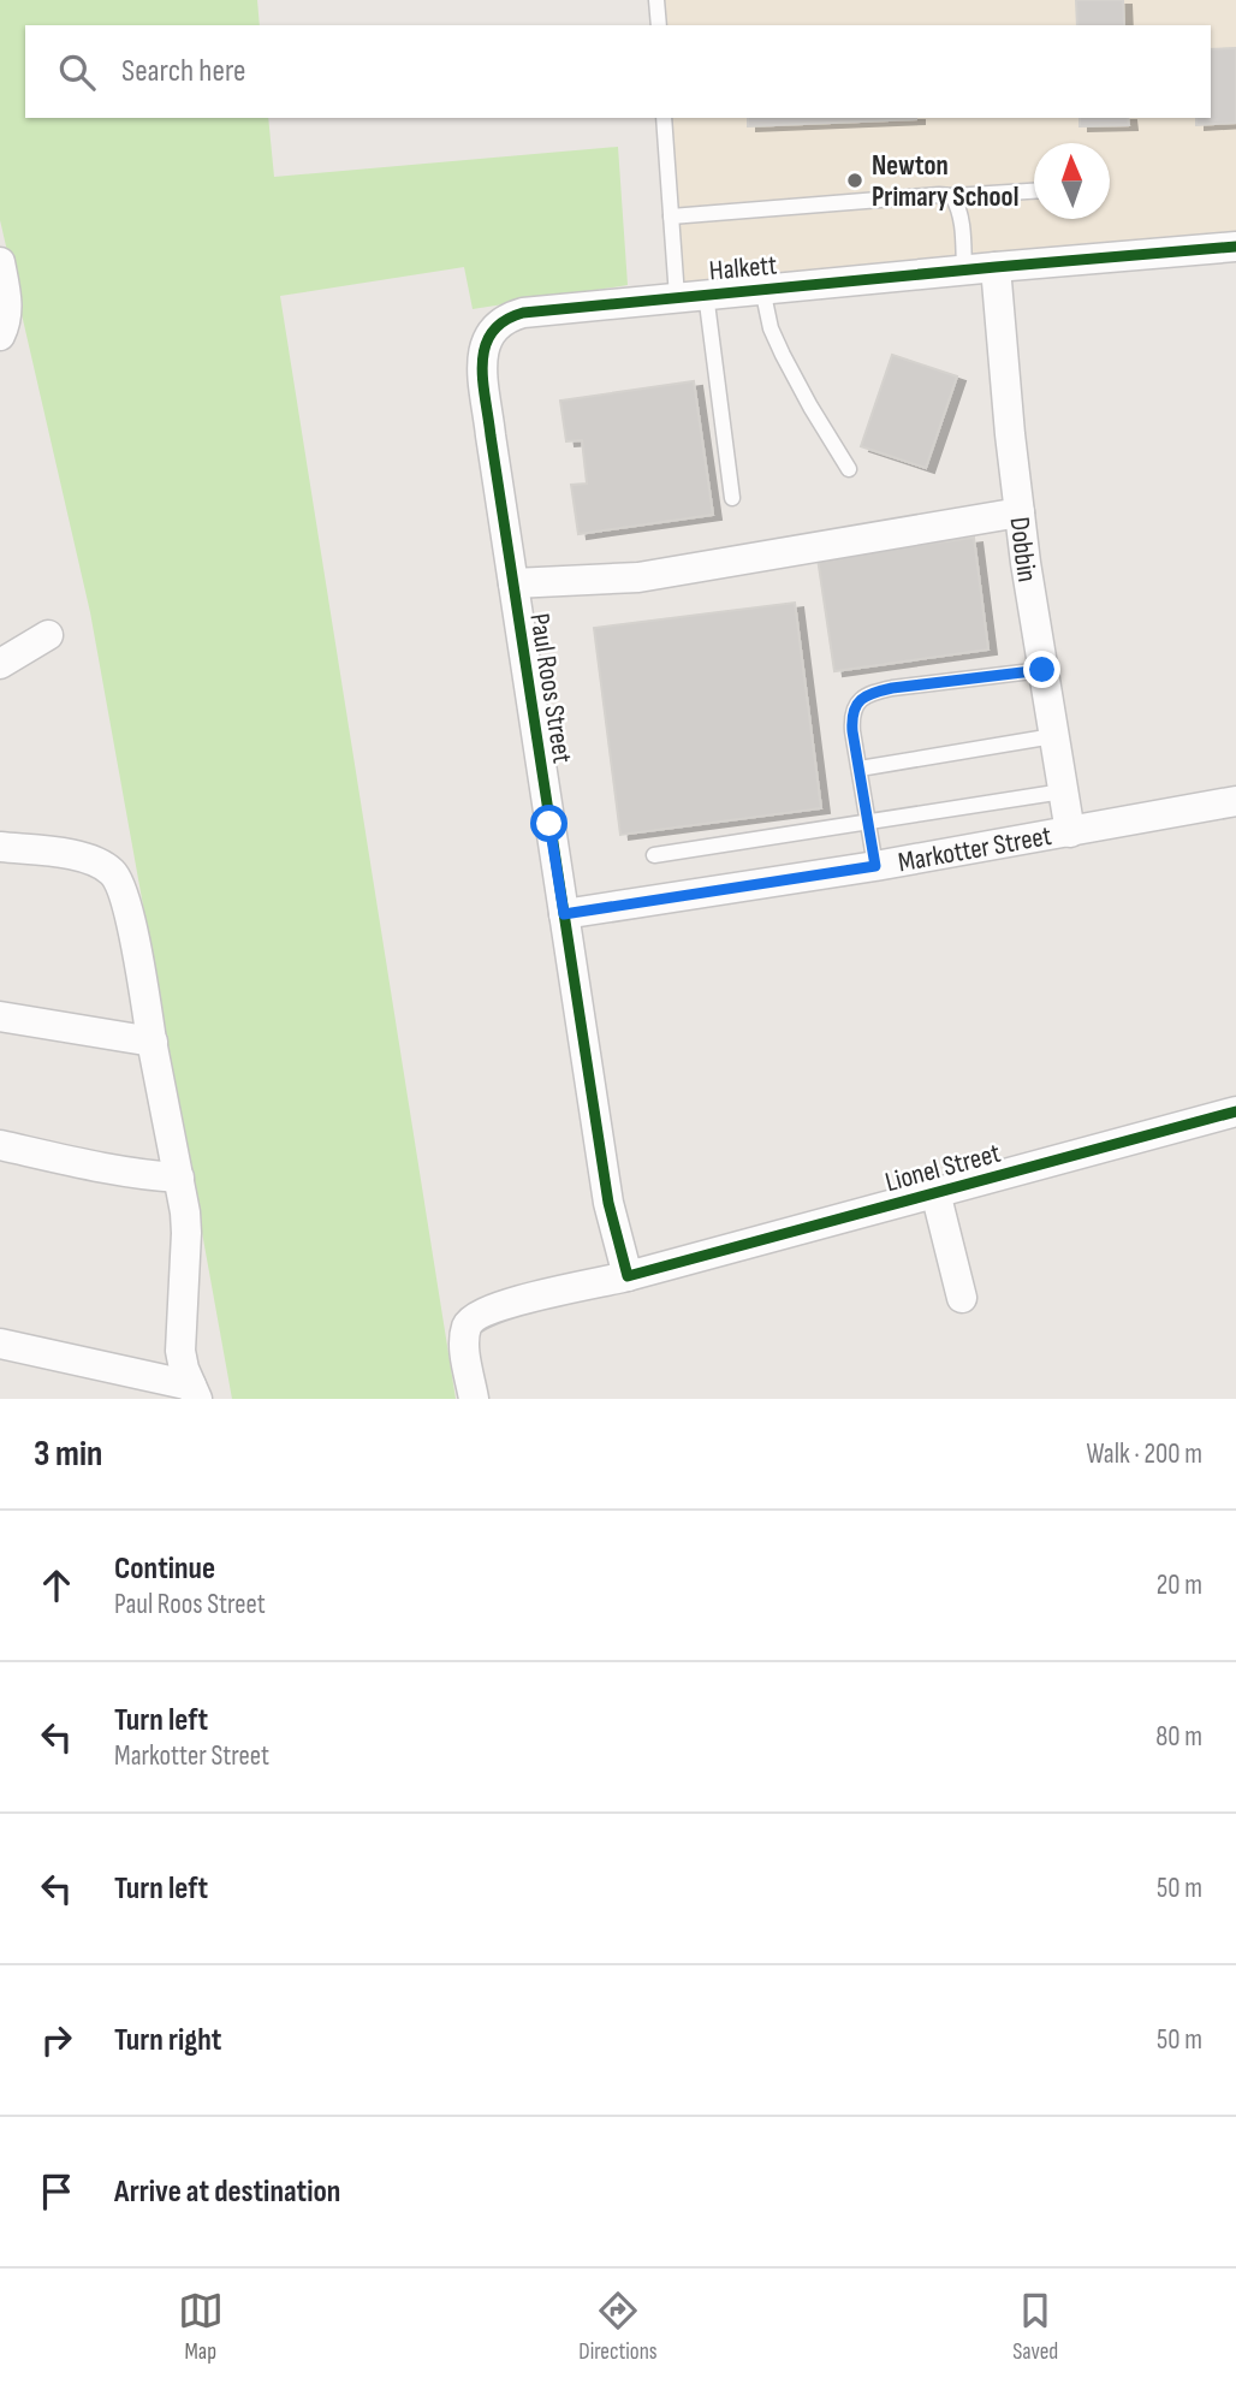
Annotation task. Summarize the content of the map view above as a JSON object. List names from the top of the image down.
{
  "streets": {
    "street": [
      "Halkett",
      "Dobbin",
      "Paul Roos Street",
      "Markotter Street",
      "Lionel Street"
    ]
  },
  "crossings": [
    ["Halkett", "Dobbin"],
    ["Halkett", "Paul Roos Street"],
    ["Dobbin", "Markotter Street"],
    ["Paul Roos Street", "Markotter Street"],
    ["Paul Roos Street", "Lionel Street"]
  ],
  "places": ["Newton Primary School"],
  "north": "top",
  "page": {
    "search": "Search here",
    "heading": ["3 min", "Walk · 200 m"],
    "list": [
      ["Continue", "Paul Roos Street", "20 m"],
      ["Turn left", "Markotter Street", "80 m"],
      ["Turn left", "50 m"],
      ["Turn right", "50 m"],
      "Arrive at destination"
    ],
    "nav": ["Map", "Directions", "Saved"]
  }
}
